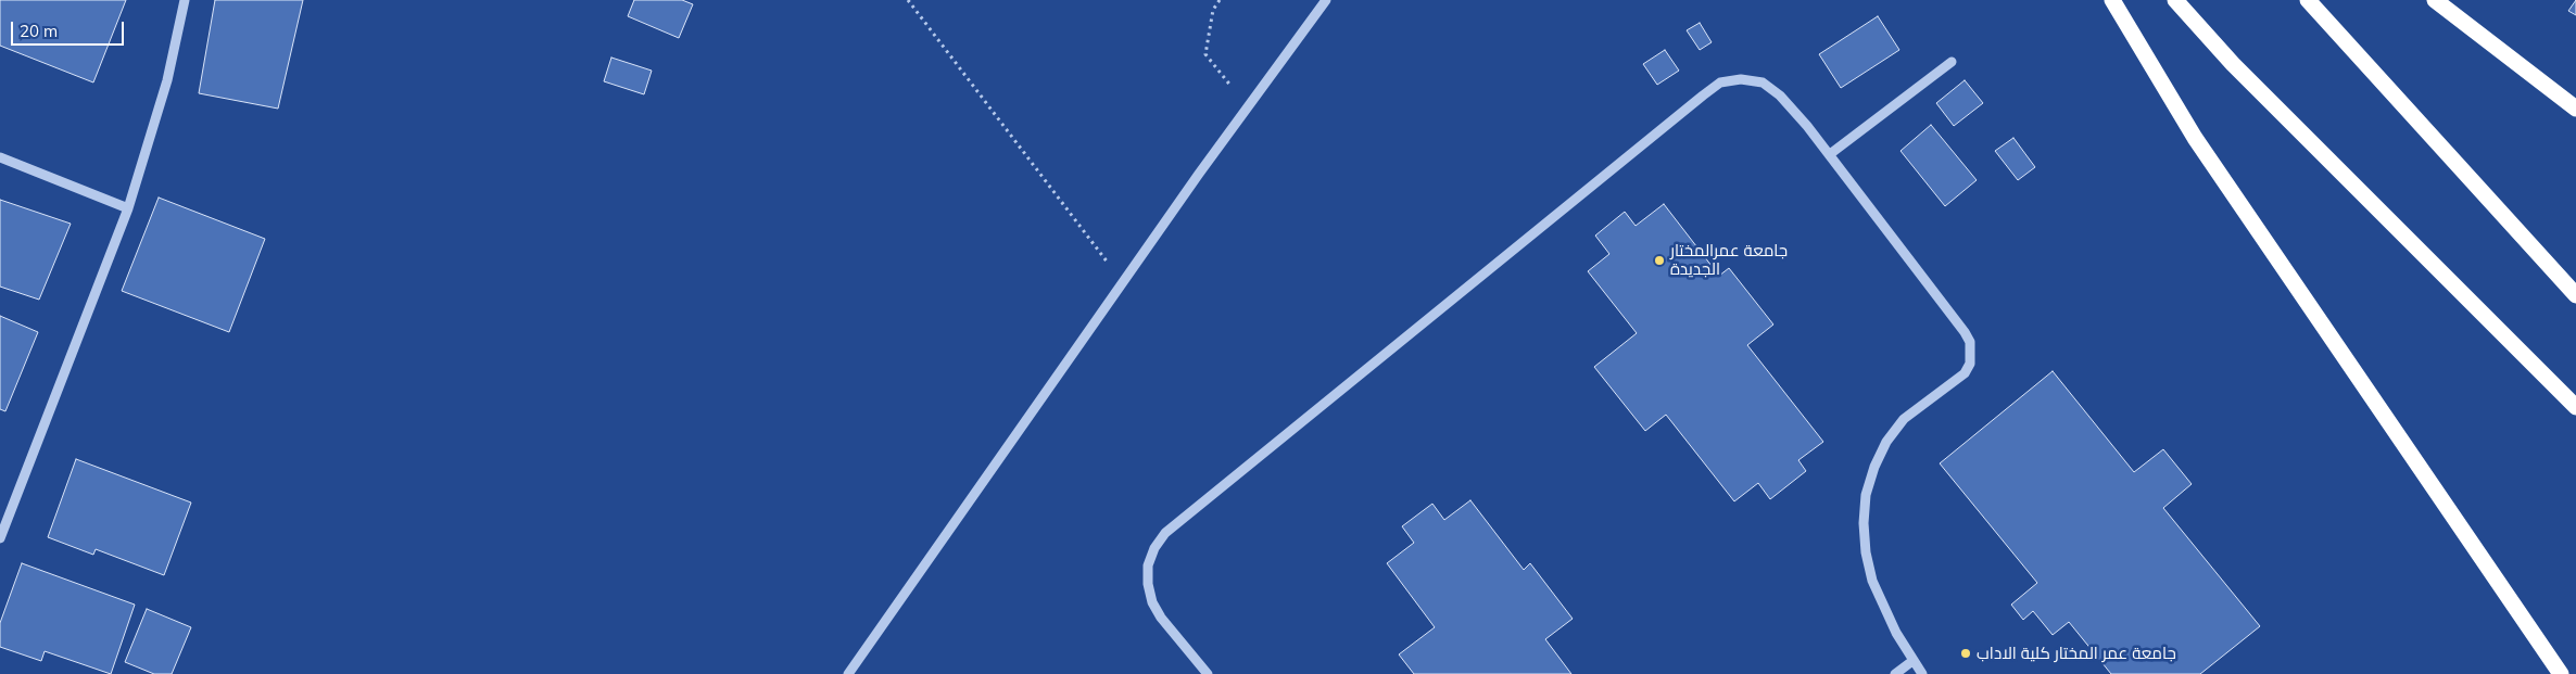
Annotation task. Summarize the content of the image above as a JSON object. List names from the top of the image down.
{
  "places": ["جامعة عمرالمختار الجديدة", "جامعة عمر المختار كلية الاداب"],
  "scale_bar": "20 m"
}
